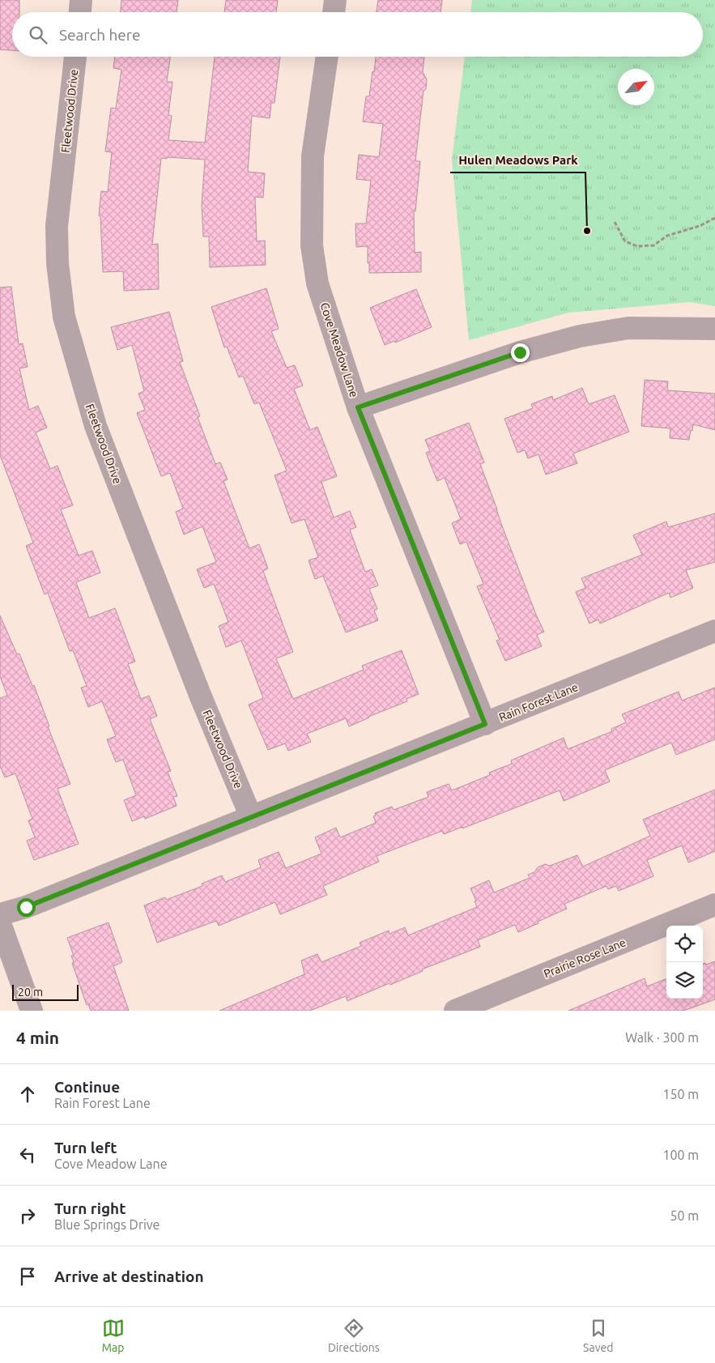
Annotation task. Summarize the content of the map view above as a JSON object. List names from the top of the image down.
{
  "streets": {
    "street": [
      "Fleetwood Drive",
      "Cove Meadow Lane",
      "Rain Forest Lane",
      "Prairie Rose Lane"
    ]
  },
  "crossings": [
    ["Fleetwood Drive", "Rain Forest Lane"],
    ["Cove Meadow Lane", "Rain Forest Lane"]
  ],
  "places": ["Hulen Meadows Park"],
  "scale_bar": "20 m",
  "north": "top right",
  "page": {
    "search": "Search here",
    "scale": "20 m",
    "heading": ["4 min", "Walk · 300 m"],
    "list": [
      ["Continue", "Rain Forest Lane", "150 m"],
      ["Turn left", "Cove Meadow Lane", "100 m"],
      ["Turn right", "Blue Springs Drive", "50 m"],
      "Arrive at destination"
    ],
    "nav": ["Map", "Directions", "Saved"]
  }
}
